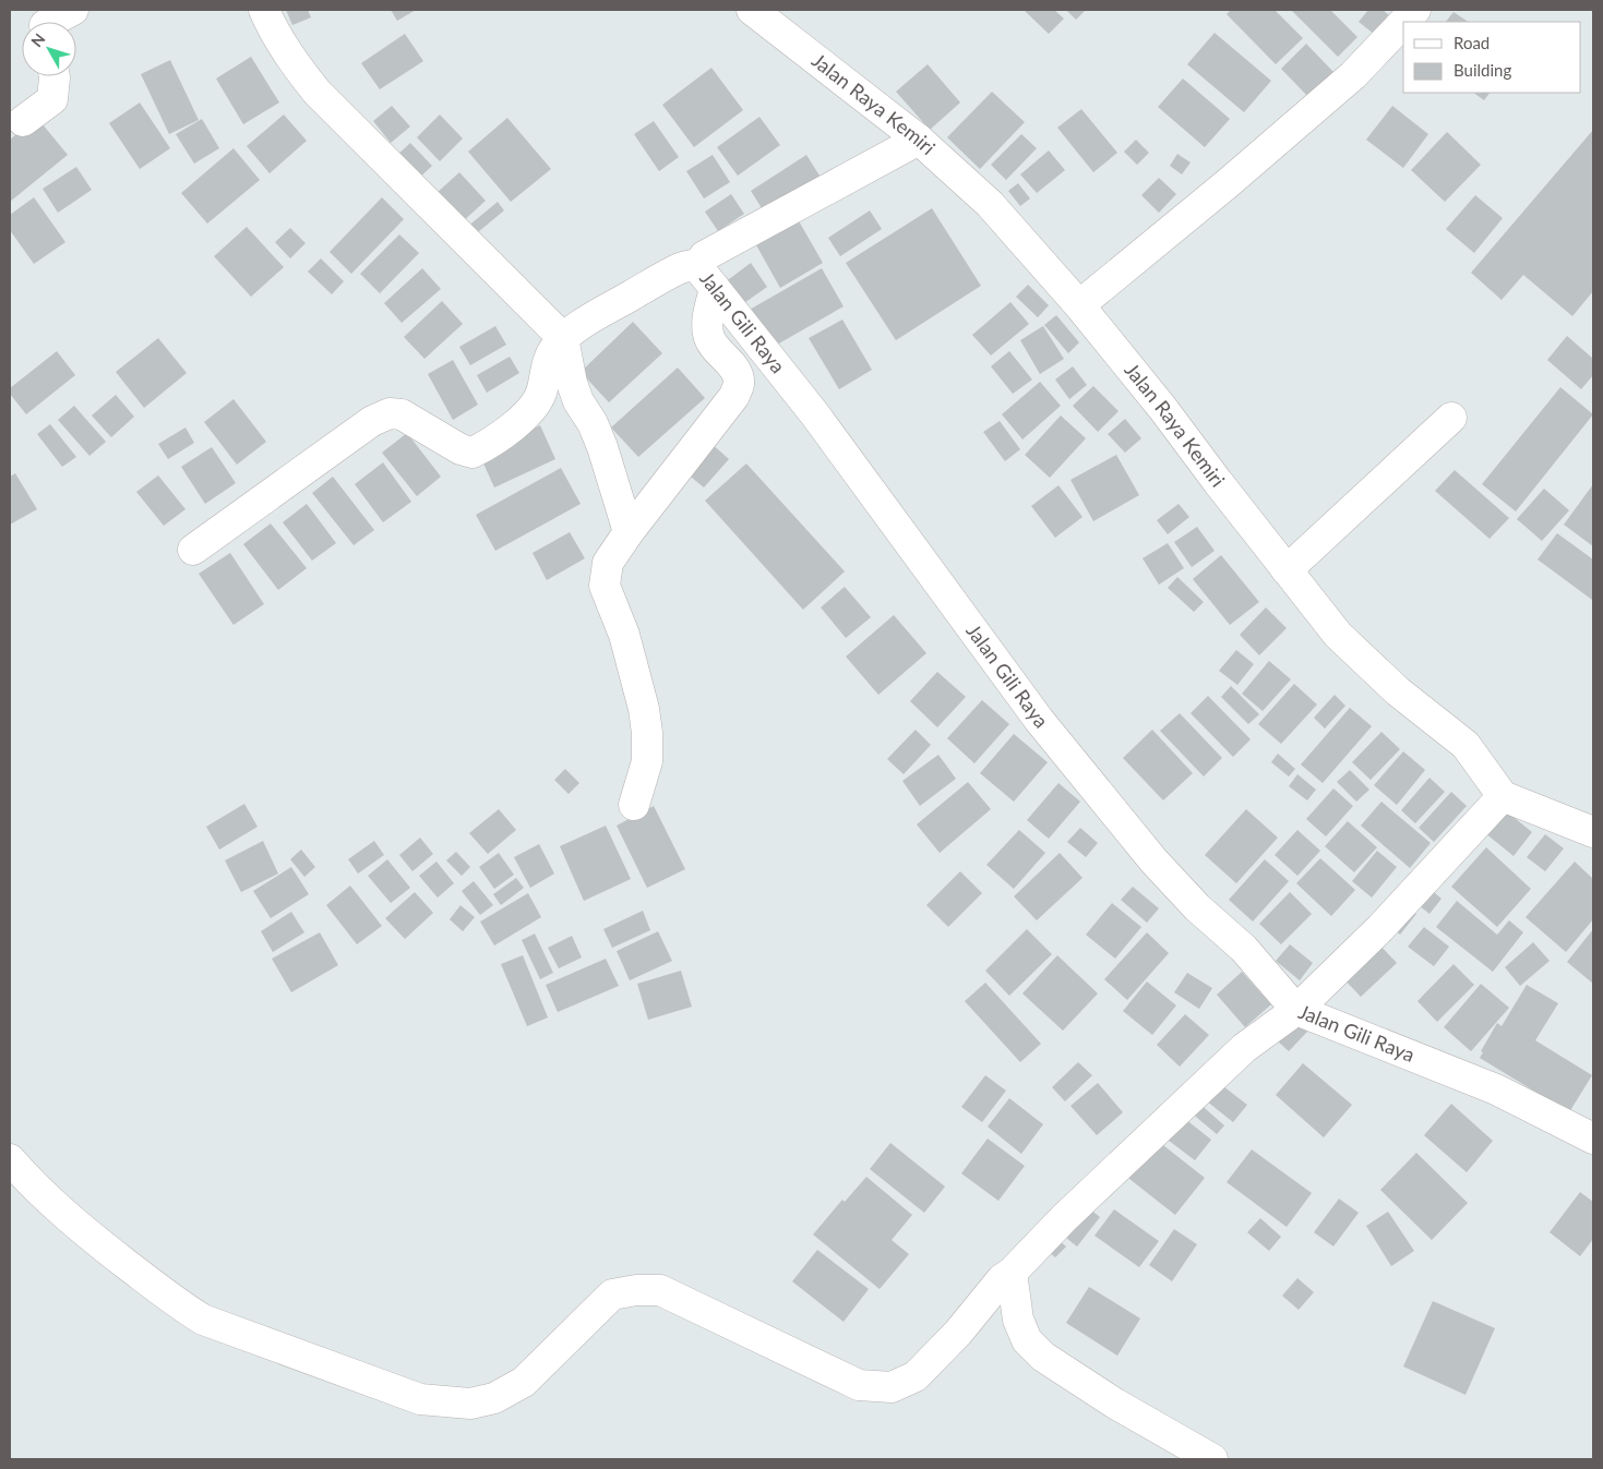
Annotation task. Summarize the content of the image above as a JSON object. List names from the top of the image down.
{
  "streets": {
    "street": ["Jalan Raya Kemiri", "Jalan Gili Raya"]
  },
  "crossings": [
    ["Jalan Raya Kemiri", "Jalan Gili Raya"]
  ],
  "legend": ["Road", "Building"],
  "north": "top left"
}
